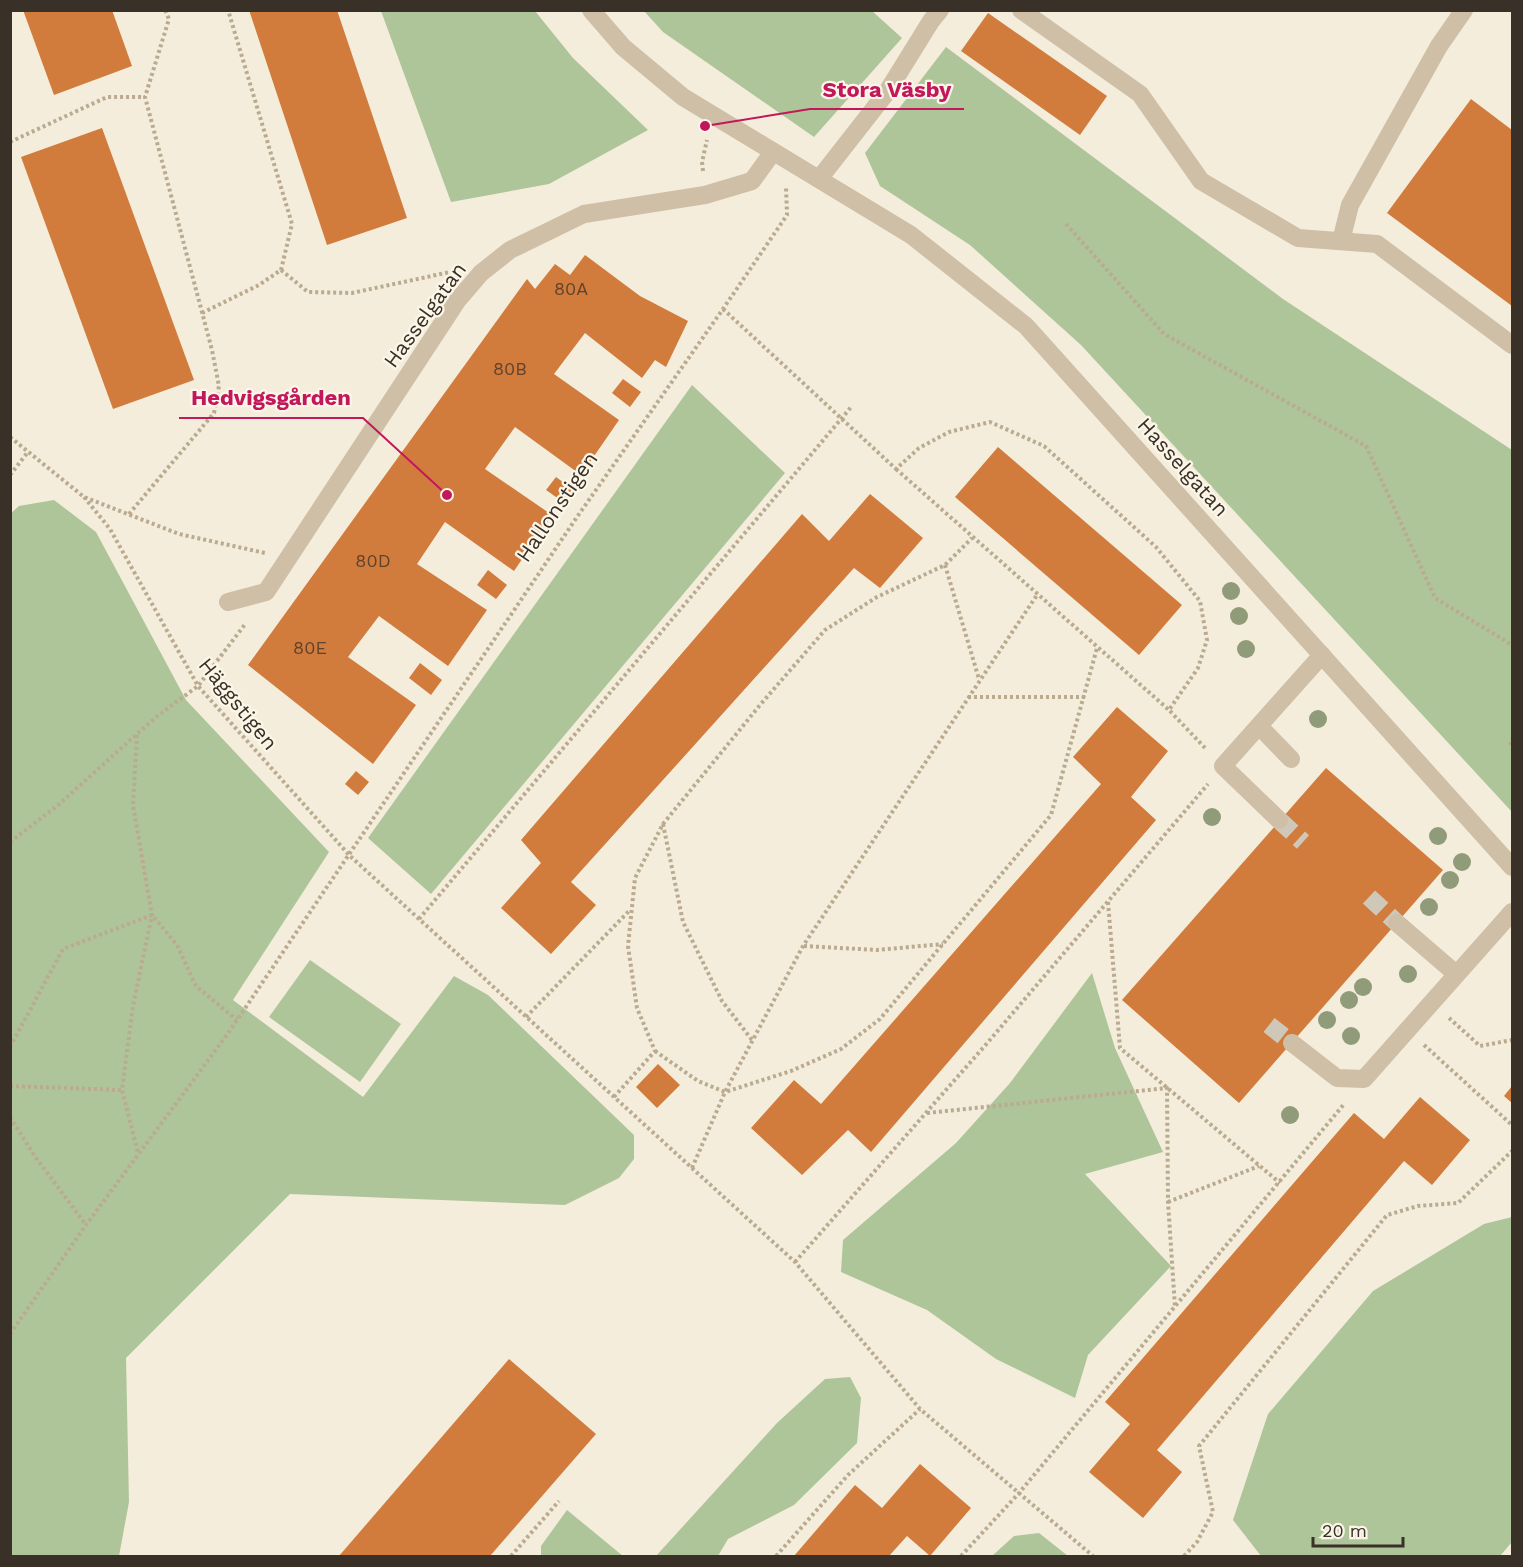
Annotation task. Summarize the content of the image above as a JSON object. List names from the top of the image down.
{
  "streets": {
    "street": ["Hasselgatan"],
    "path": ["Hallonstigen", "Häggstigen"]
  },
  "crossings": [
    ["Hallonstigen", "Häggstigen"]
  ],
  "places": ["Stora Väsby", "Hedvigsgården"],
  "house_numbers": [
    "80A",
    "80B",
    "80D",
    "80E"
  ],
  "scale_bar": "20 m"
}
